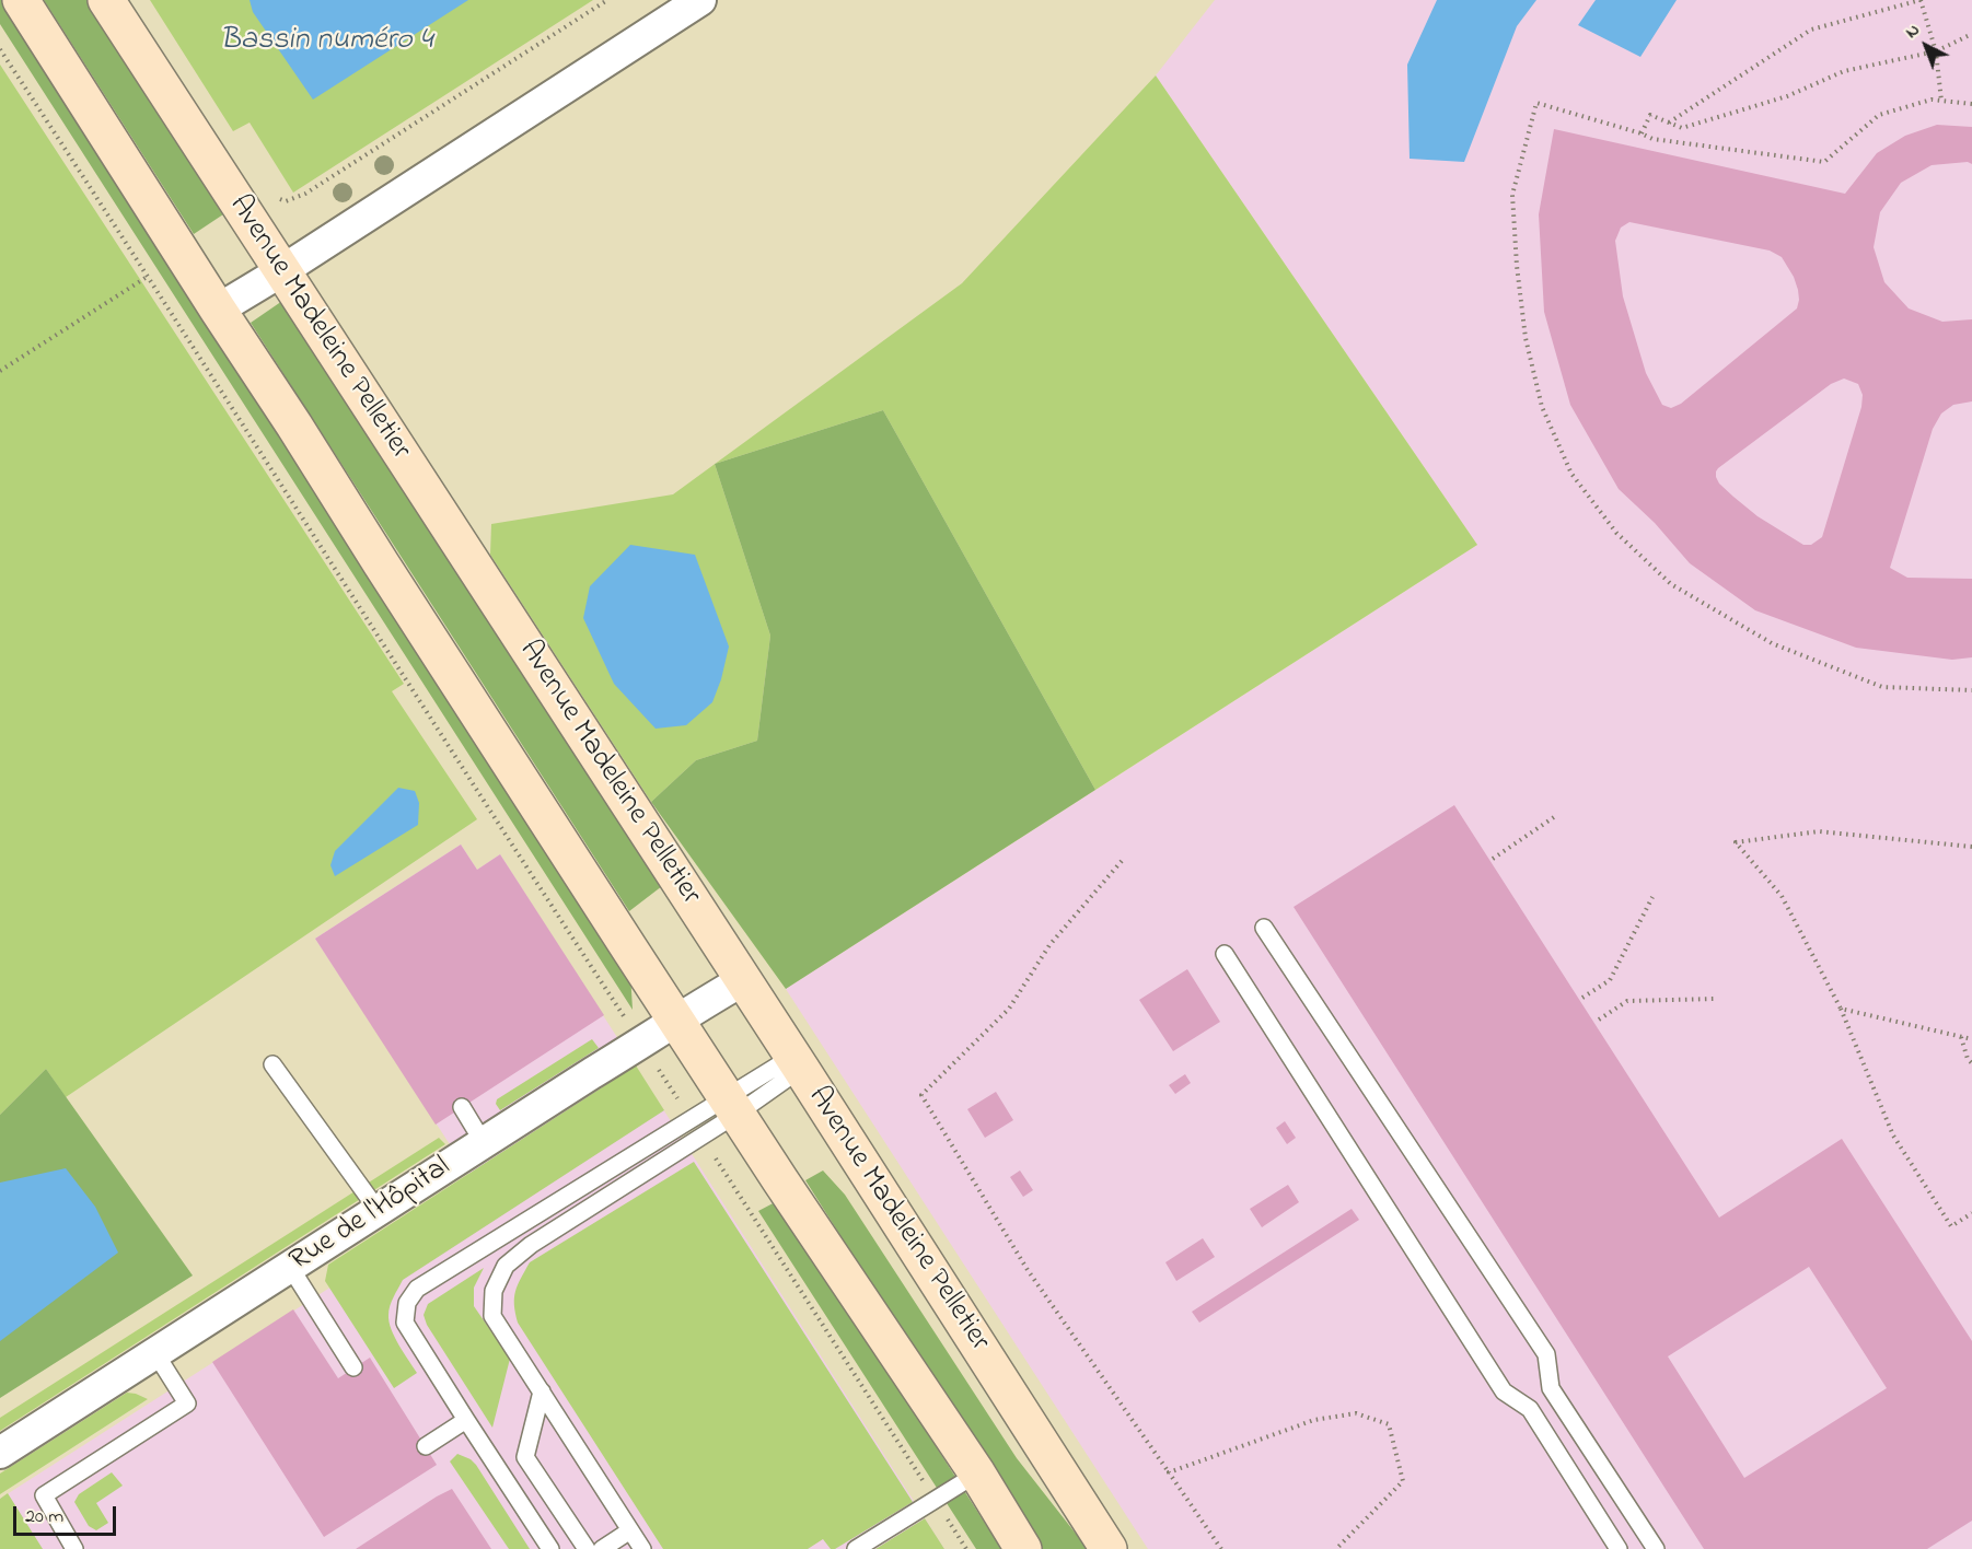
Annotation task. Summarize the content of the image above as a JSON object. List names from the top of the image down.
{
  "streets": {
    "street": ["Avenue Madeleine Pelletier", "Rue de l'Hôpital"]
  },
  "crossings": [
    ["Avenue Madeleine Pelletier", "Rue de l'Hôpital"]
  ],
  "water": ["Bassin numéro 4"],
  "scale_bar": "20 m",
  "north": "top left"
}
